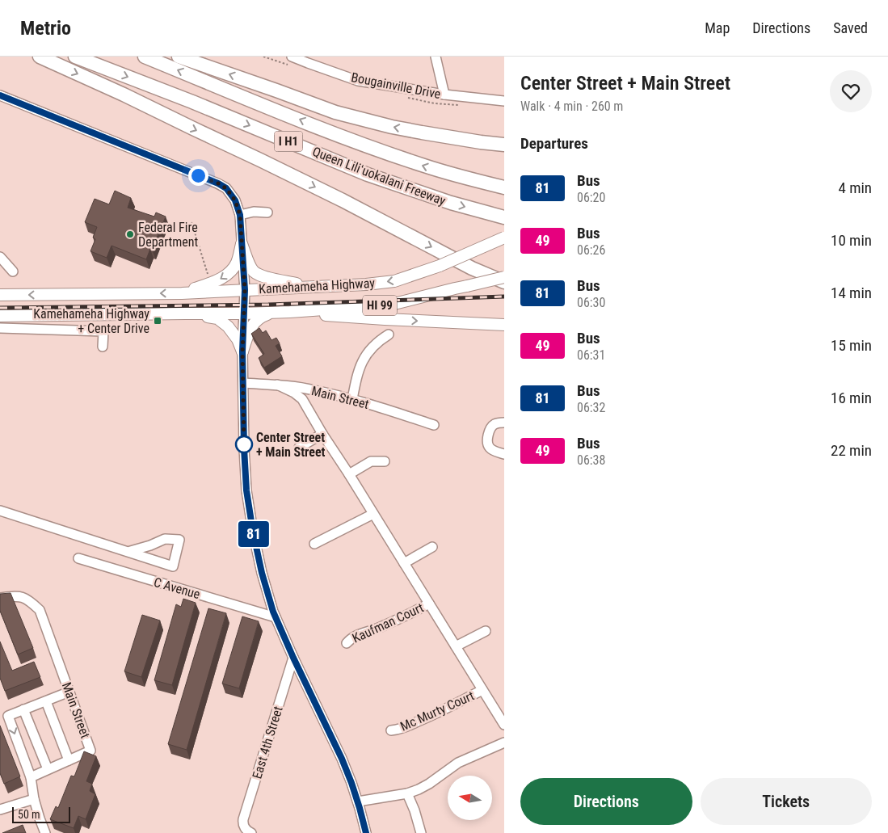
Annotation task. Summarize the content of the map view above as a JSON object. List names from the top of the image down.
{
  "streets": {
    "highway": ["I H1", "Queen Liliʻuokalani Freeway"],
    "main road": ["Kamehameha Highway", "HI 99"],
    "street": [
      "Bougainville Drive",
      "Main Street",
      "C Avenue",
      "Kaufman Court",
      "Mc Murty Court",
      "East 4th Street"
    ]
  },
  "places": {
    "other": ["Federal Fire Department", "Center Street + Main Street"],
    "transit": ["Kamehameha Highway + Center Drive"]
  },
  "lines": ["bus line 81"],
  "scale_bar": "50 m",
  "north": "left",
  "page": {
    "header": "Metrio",
    "nav": ["Map", "Directions", "Saved"],
    "on_map": "81",
    "heading": [
      ["Center Street + Main Street", "Walk · 4 min · 260 m"],
      "Departures"
    ],
    "list": [
      {
        "mark": "81",
        "name": "Bus",
        "note": "06:20",
        "value": "4 min"
      },
      {
        "mark": "49",
        "name": "Bus",
        "note": "06:26",
        "value": "10 min"
      },
      {
        "mark": "81",
        "name": "Bus",
        "note": "06:30",
        "value": "14 min"
      },
      {
        "mark": "49",
        "name": "Bus",
        "note": "06:31",
        "value": "15 min"
      },
      {
        "mark": "81",
        "name": "Bus",
        "note": "06:32",
        "value": "16 min"
      },
      {
        "mark": "49",
        "name": "Bus",
        "note": "06:38",
        "value": "22 min"
      }
    ],
    "buttons": ["Directions", "Tickets"],
    "scale": "50 m"
  }
}
